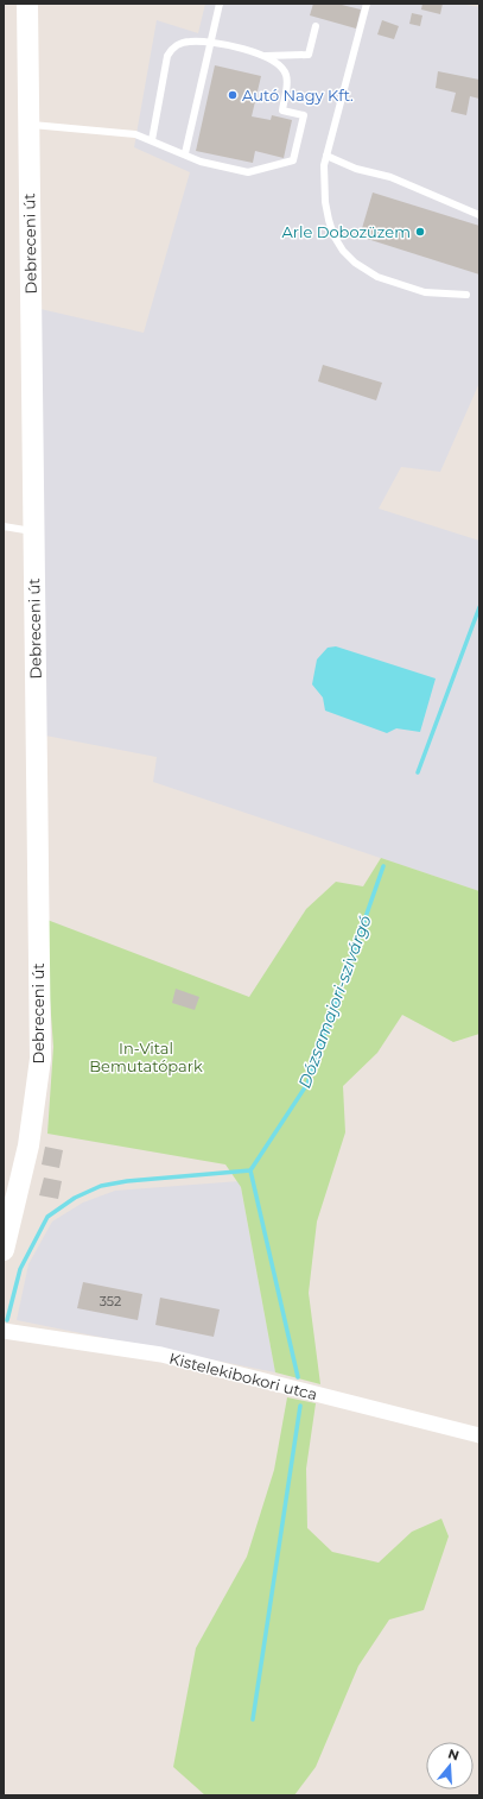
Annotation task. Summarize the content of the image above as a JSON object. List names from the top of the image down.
{
  "streets": {
    "street": ["Debreceni út", "Kistelekibokori utca"]
  },
  "water": ["Dózsamajori-szivárgó"],
  "parks": ["In-Vital Bemutatópark"],
  "places": ["Autó Nagy Kft.", "Arle Dobozüzem"],
  "house_numbers": ["352"],
  "north": "top"
}
